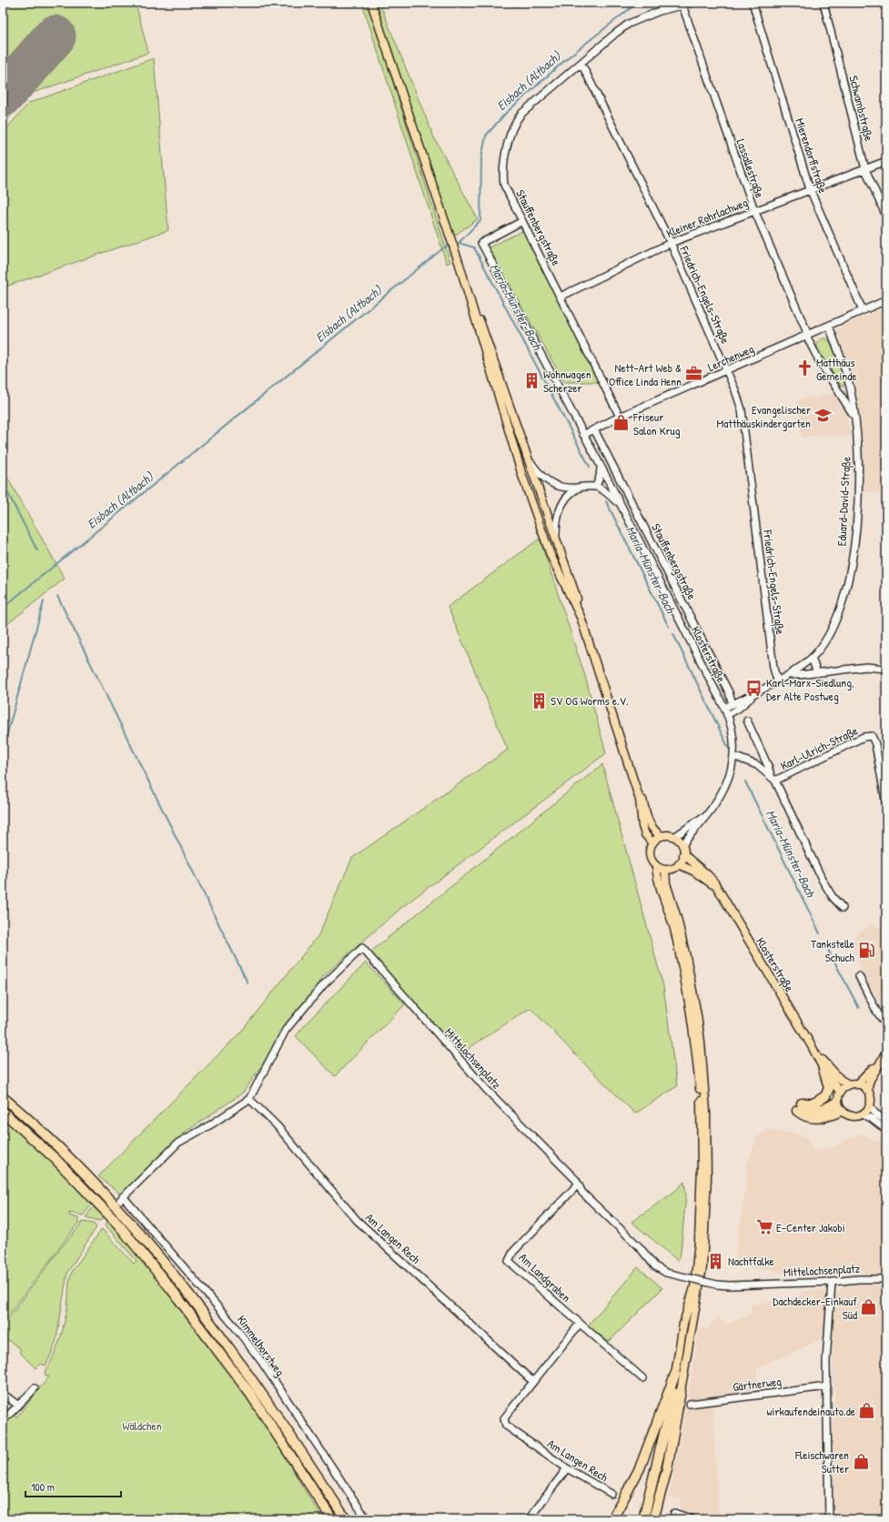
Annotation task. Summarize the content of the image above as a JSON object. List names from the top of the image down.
{
  "streets": {
    "main road": ["Klosterstraße"],
    "street": [
      "Schwambstraße",
      "Mierendorffstraße",
      "Lassallestraße",
      "Kleiner Rohrlachweg",
      "Stauffenbergstraße",
      "Friedrich-Engels-Straße",
      "Lerchenweg",
      "Eduard-David-Straße",
      "Karl-Ulrich-Straße",
      "Mittelochsenplatz",
      "Am Langen Rech",
      "Am Landgraben",
      "Kimmelhorstweg",
      "Gärtnerweg"
    ]
  },
  "crossings": [
    ["Schwambstraße", "Kleiner Rohrlachweg"],
    ["Mierendorffstraße", "Kleiner Rohrlachweg"],
    ["Mierendorffstraße", "Lerchenweg"],
    ["Lassallestraße", "Kleiner Rohrlachweg"],
    ["Lassallestraße", "Lerchenweg"],
    ["Lassallestraße", "Eduard-David-Straße"],
    ["Kleiner Rohrlachweg", "Stauffenbergstraße"],
    ["Kleiner Rohrlachweg", "Friedrich-Engels-Straße"],
    ["Stauffenbergstraße", "Friedrich-Engels-Straße"],
    ["Stauffenbergstraße", "Lerchenweg"],
    ["Stauffenbergstraße", "Klosterstraße"],
    ["Friedrich-Engels-Straße", "Lerchenweg"],
    ["Lerchenweg", "Eduard-David-Straße"],
    ["Lerchenweg", "Klosterstraße"],
    ["Mittelochsenplatz", "Am Langen Rech"],
    ["Mittelochsenplatz", "Am Landgraben"],
    ["Mittelochsenplatz", "Kimmelhorstweg"],
    ["Am Langen Rech", "Am Landgraben"]
  ],
  "water": ["Eisbach (Altbach)", "Maria-Münster-Bach"],
  "parks": ["Wäldchen"],
  "places": {
    "church": ["Matthäus Gemeinde"],
    "office": ["Nett-Art Web & Office Linda Henn"],
    "building": ["Wohnwagen Scherzer", "SV OG Worms e.V.", "Nachtfalke"],
    "school or university": ["Evangelischer Matthäuskindergarten"],
    "shop": [
      "Friseur Salon Krug",
      "Dachdecker-Einkauf Süd",
      "wirkaufendeinauto.de",
      "Fleischwaren Sutter"
    ],
    "bus stop": ["Karl-Marx-Siedlung, Der Alte Postweg"],
    "fuel station": ["Tankstelle Schuch"],
    "supermarket": ["E-Center Jakobi"]
  },
  "scale_bar": "100 m"
}
